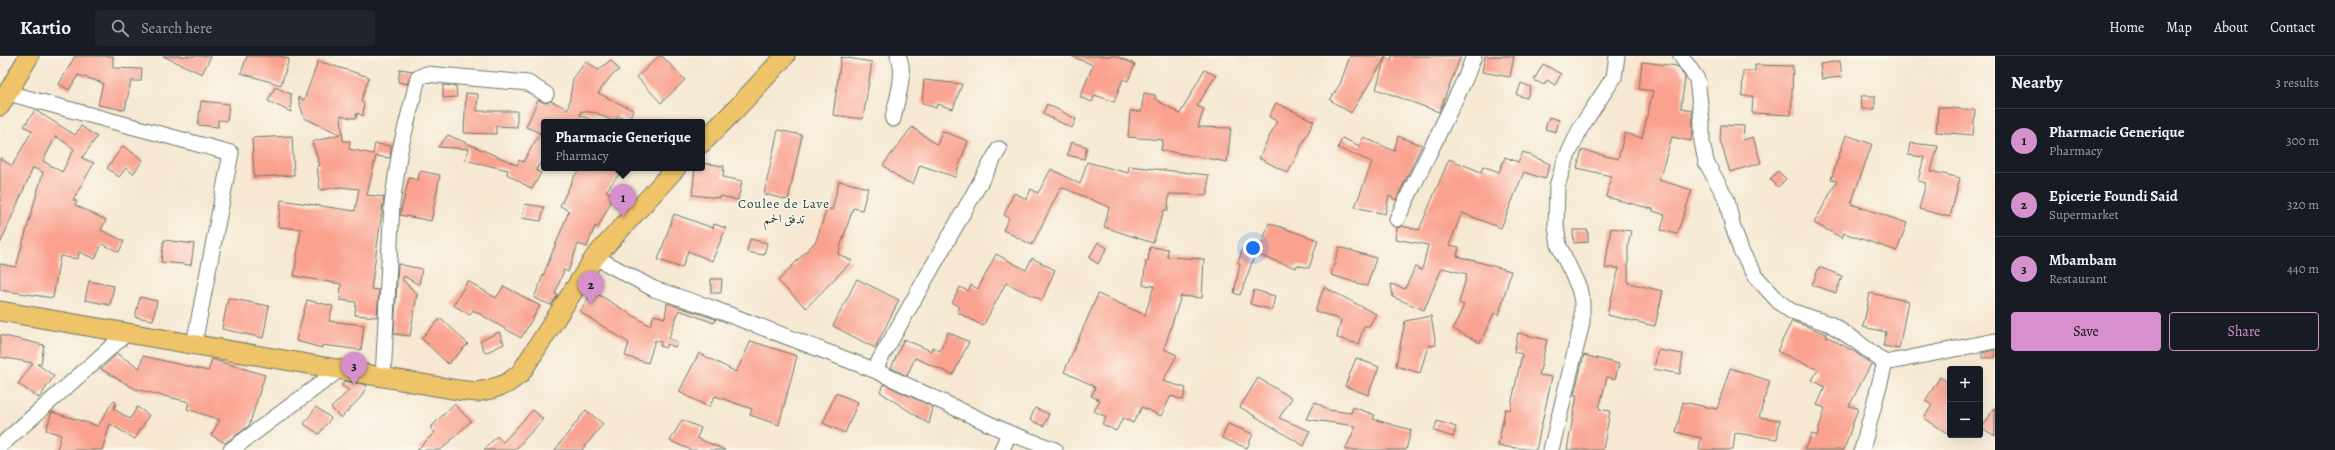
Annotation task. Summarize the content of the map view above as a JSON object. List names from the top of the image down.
{
  "districts": ["Coulee de Lave تدفق الحمم"],
  "page": {
    "header": "Kartio",
    "search": "Search here",
    "nav": [
      "Home",
      "Map",
      "About",
      "Contact"
    ],
    "heading": ["Nearby", "3 results"],
    "list": [
      {
        "mark": "1",
        "name": "Pharmacie Generique",
        "note": "Pharmacy",
        "value": "300 m"
      },
      {
        "mark": "2",
        "name": "Epicerie Foundi Said",
        "note": "Supermarket",
        "value": "320 m"
      },
      {
        "mark": "3",
        "name": "Mbambam",
        "note": "Restaurant",
        "value": "440 m"
      }
    ],
    "popup": ["Pharmacie Generique", "Pharmacy"],
    "pins": ["1", "2", "3"],
    "buttons": ["Save", "Share"],
    "map_buttons": ["+", "−"]
  }
}
